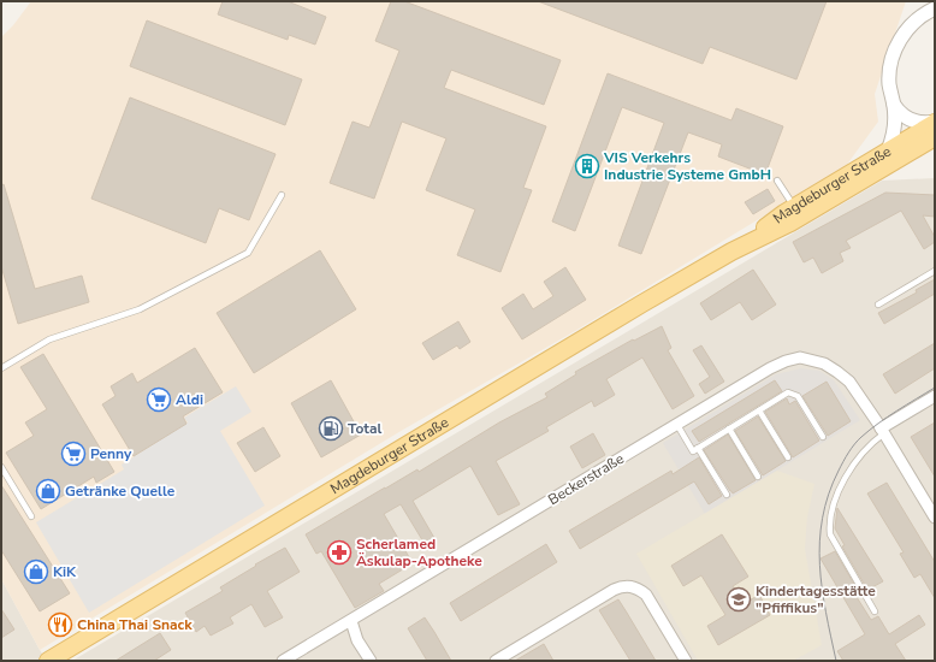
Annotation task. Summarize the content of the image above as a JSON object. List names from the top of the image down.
{
  "streets": {
    "main road": ["Magdeburger Straße"],
    "street": ["Beckerstraße"]
  },
  "places": {
    "building": ["VIS Verkehrs Industrie Systeme GmbH"],
    "supermarket": ["Aldi", "Penny"],
    "fuel station": ["Total"],
    "shop": ["Getränke Quelle", "KiK"],
    "pharmacy": ["Scherlamed Äskulap-Apotheke"],
    "school or university": ["Kindertagesstätte \"Pfiffikus\""],
    "restaurant": ["China Thai Snack"]
  }
}
